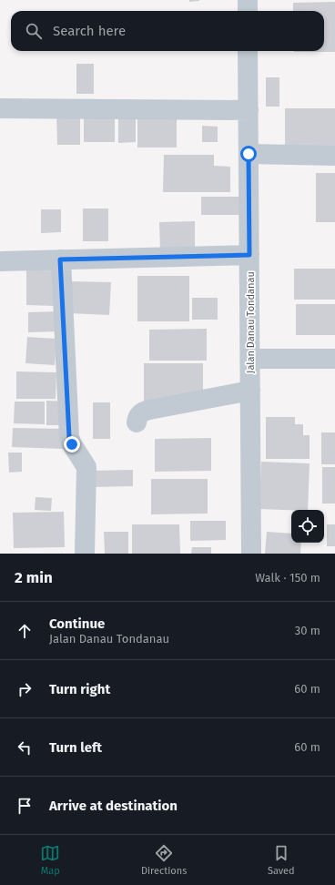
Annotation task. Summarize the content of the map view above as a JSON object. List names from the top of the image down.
{
  "streets": {
    "street": ["Jalan Danau Tondanau"]
  },
  "page": {
    "search": "Search here",
    "heading": ["2 min", "Walk · 150 m"],
    "list": [
      ["Continue", "Jalan Danau Tondanau", "30 m"],
      ["Turn right", "60 m"],
      ["Turn left", "60 m"],
      "Arrive at destination"
    ],
    "nav": ["Map", "Directions", "Saved"]
  }
}
